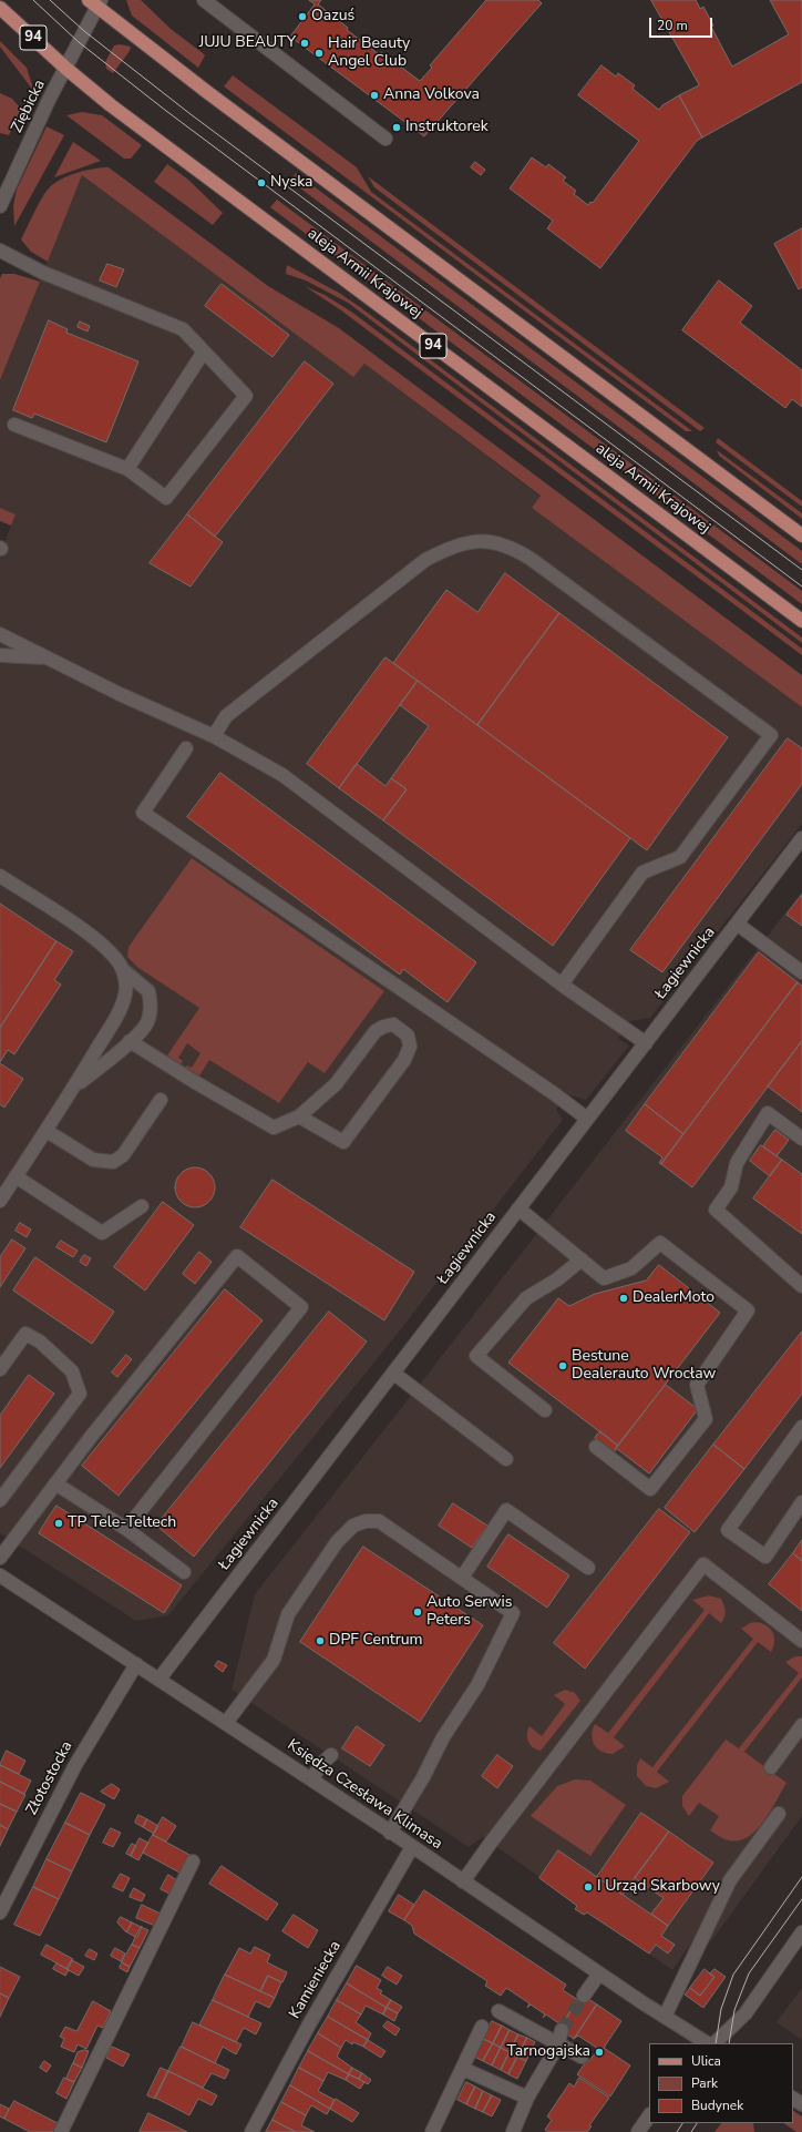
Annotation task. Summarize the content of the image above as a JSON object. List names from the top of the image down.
{
  "streets": {
    "main road": ["94", "aleja Armii Krajowej"],
    "street": [
      "Ziębicka",
      "Łagiewnicka",
      "Złotostocka",
      "Księdza Czesława Klimasa",
      "Kamieniecka"
    ]
  },
  "crossings": [
    ["Ziębicka", "aleja Armii Krajowej"],
    ["Łagiewnicka", "Księdza Czesława Klimasa"],
    ["Złotostocka", "Księdza Czesława Klimasa"],
    ["Księdza Czesława Klimasa", "Kamieniecka"]
  ],
  "places": [
    "Oazuś",
    "JUJU BEAUTY",
    "Hair Beauty Angel Club",
    "Anna Volkova",
    "Instruktorek",
    "Nyska",
    "DealerMoto",
    "Bestune Dealerauto Wrocław",
    "TP Tele-Teltech",
    "Auto Serwis Peters",
    "DPF Centrum",
    "I Urząd Skarbowy",
    "Tarnogajska"
  ],
  "legend": ["Ulica", "Park", "Budynek"],
  "scale_bar": "20 m"
}
